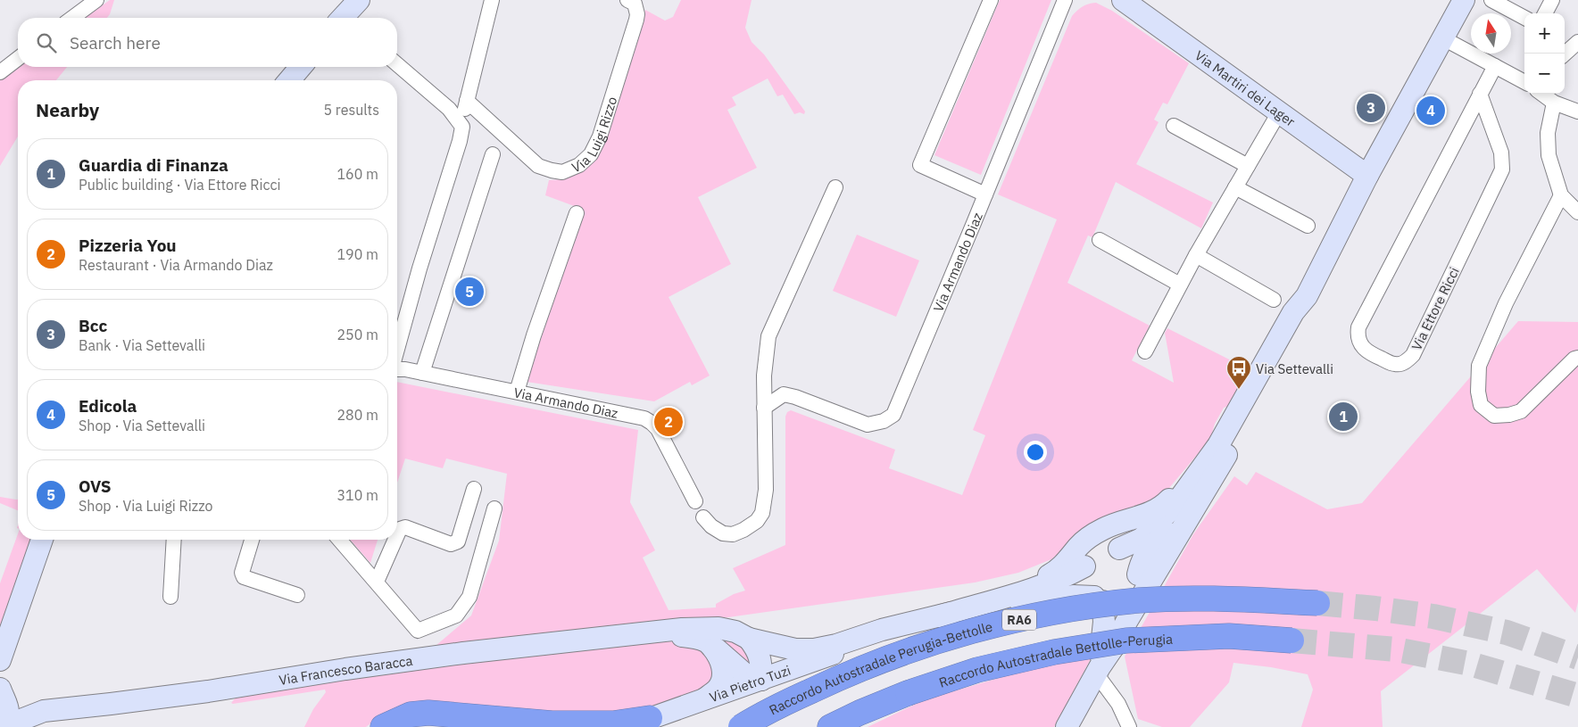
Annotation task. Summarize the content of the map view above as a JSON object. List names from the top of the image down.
{
  "streets": {
    "highway": ["RA6", "Raccordo Autostradale Bettolle-Perugia", "Raccordo Autostradale Perugia-Bettolle"],
    "main road": ["Via Martiri dei Lager", "Via Francesco Baracca", "Via Pietro Tuzi"],
    "street": ["Via Luigi Rizzo", "Via Armando Diaz", "Via Ettore Ricci"]
  },
  "places": {
    "bus stop": ["Via Settevalli"]
  },
  "north": "top",
  "page": {
    "map_buttons": ["+", "−"],
    "search": "Search here",
    "heading": ["Nearby", "5 results"],
    "pins": [
      "3",
      "4",
      "5",
      "1",
      "2"
    ],
    "list": [
      {
        "mark": "1",
        "name": "Guardia di Finanza",
        "note": "Public building · Via Ettore Ricci",
        "value": "160 m"
      },
      {
        "mark": "2",
        "name": "Pizzeria You",
        "note": "Restaurant · Via Armando Diaz",
        "value": "190 m"
      },
      {
        "mark": "3",
        "name": "Bcc",
        "note": "Bank · Via Settevalli",
        "value": "250 m"
      },
      {
        "mark": "4",
        "name": "Edicola",
        "note": "Shop · Via Settevalli",
        "value": "280 m"
      },
      {
        "mark": "5",
        "name": "OVS",
        "note": "Shop · Via Luigi Rizzo",
        "value": "310 m"
      }
    ]
  }
}
